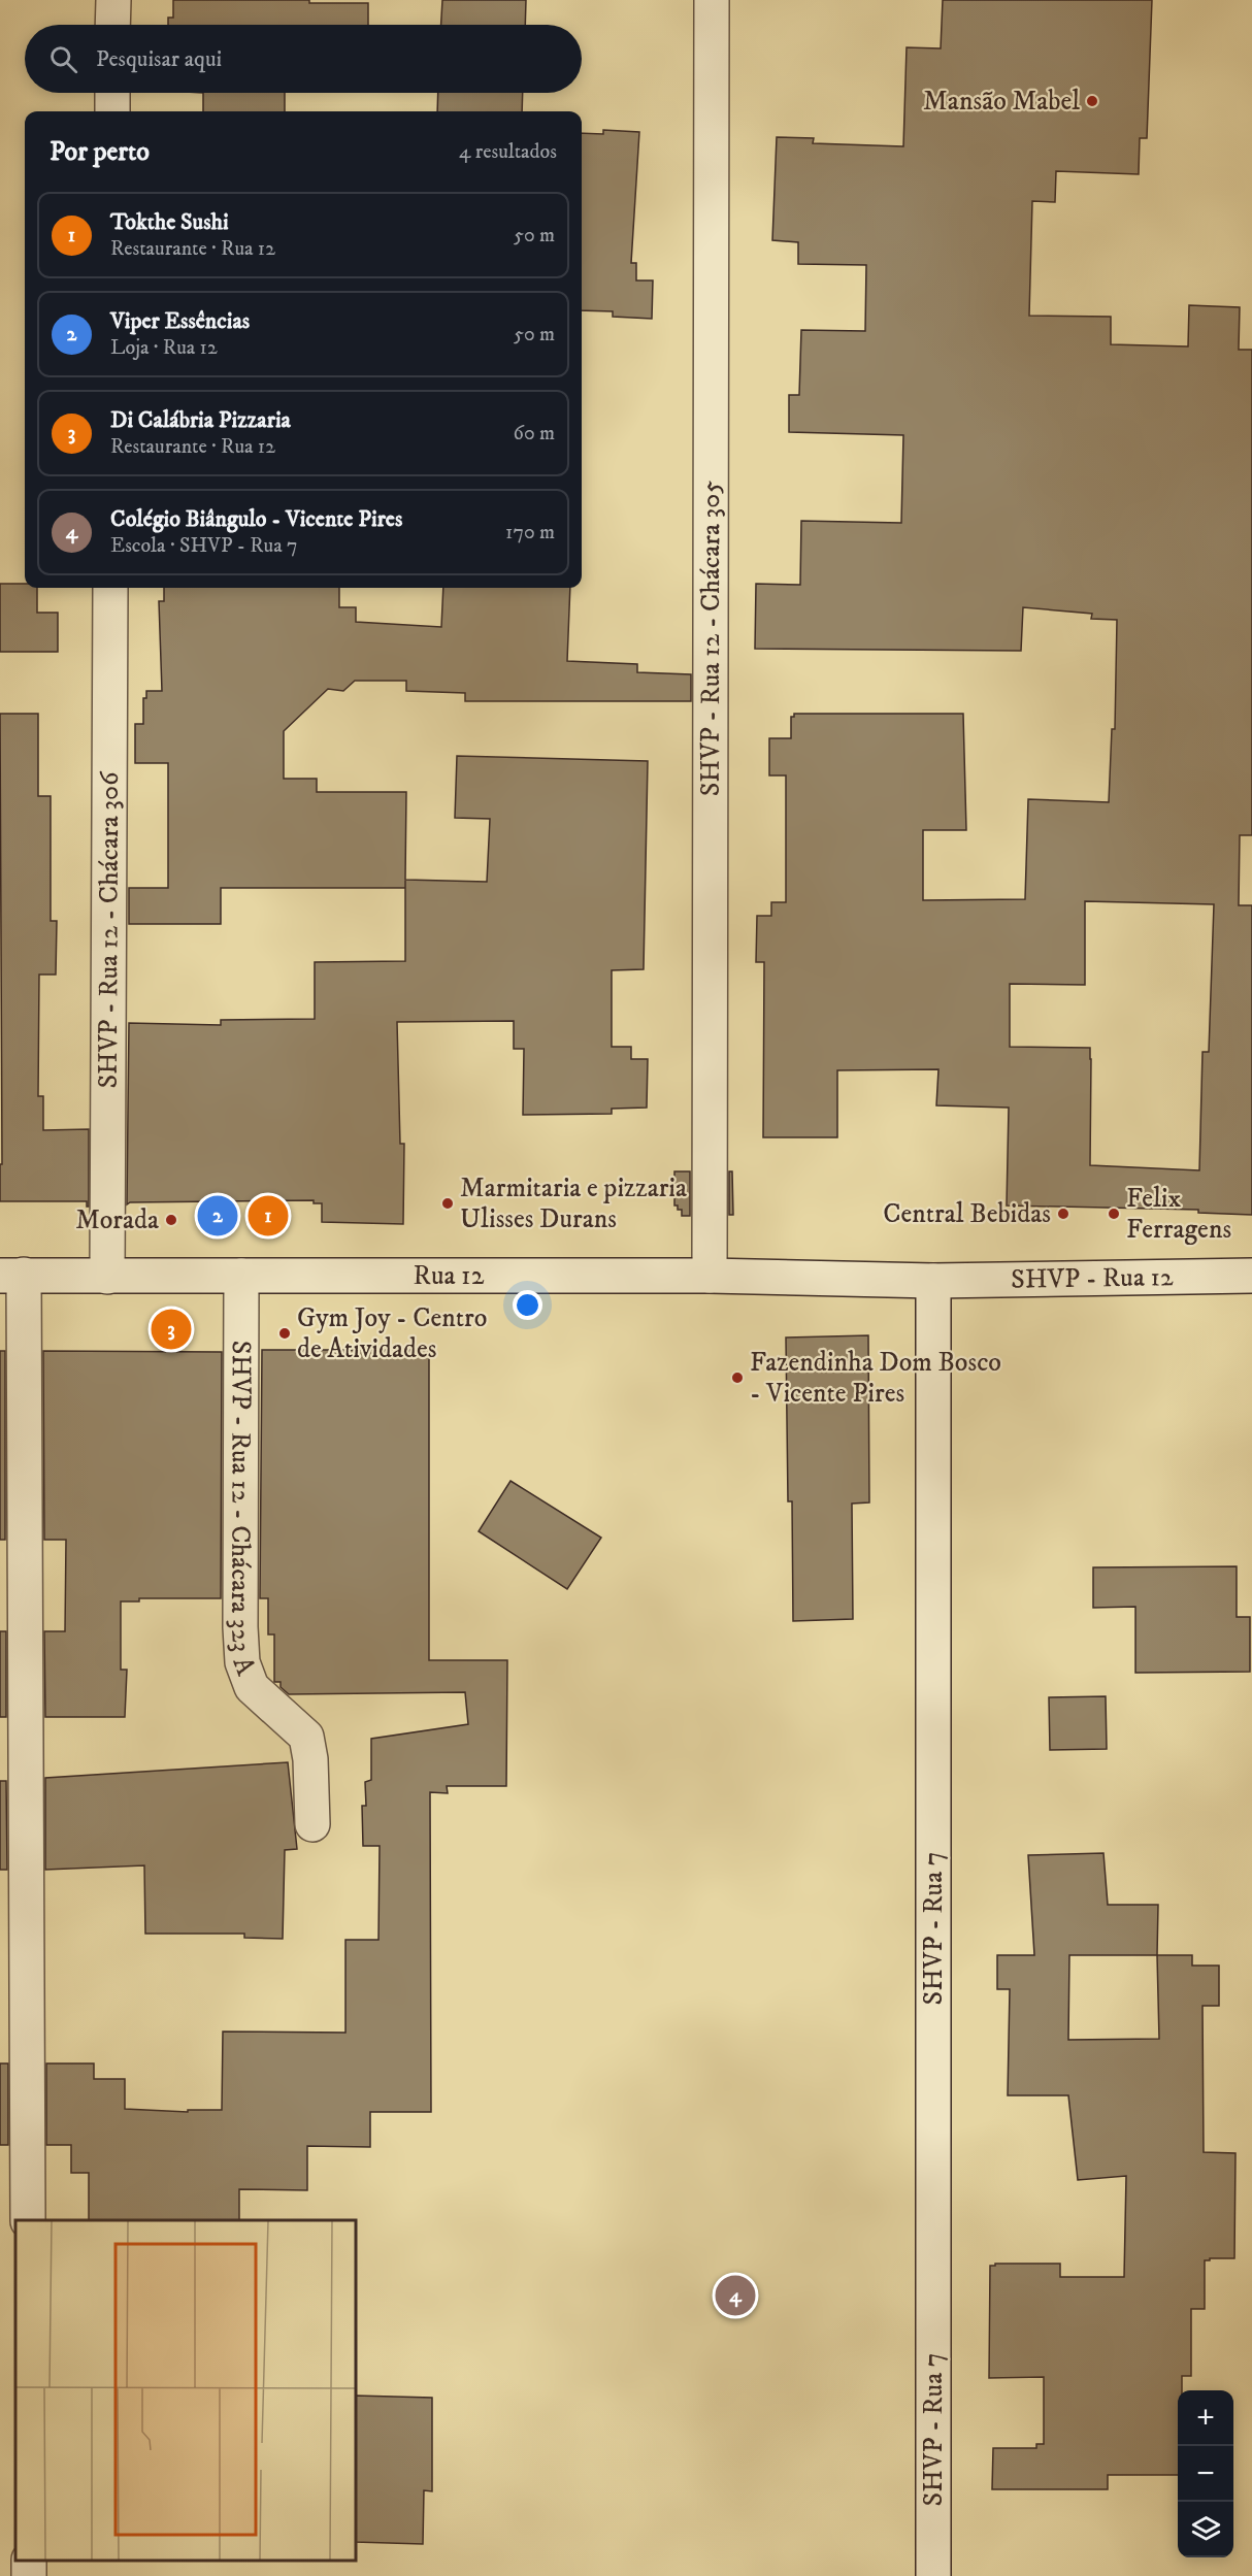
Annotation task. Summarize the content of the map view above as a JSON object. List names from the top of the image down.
{
  "streets": {
    "street": [
      "SHVP - Rua 12 - Chácara 305",
      "SHVP - Rua 12 - Chácara 306",
      "Rua 12",
      "SHVP - Rua 12",
      "SHVP - Rua 12 - Chácara 323 A",
      "SHVP - Rua 7"
    ]
  },
  "crossings": [
    ["SHVP - Rua 12 - Chácara 305", "Rua 12"],
    ["SHVP - Rua 12 - Chácara 306", "Rua 12"],
    ["Rua 12", "SHVP - Rua 12"],
    ["Rua 12", "SHVP - Rua 12 - Chácara 323 A"],
    ["Rua 12", "SHVP - Rua 7"],
    ["SHVP - Rua 12", "SHVP - Rua 7"]
  ],
  "places": [
    "Mansão Mabel",
    "Marmitaria e pizzaria Ulisses Durans",
    "Central Bebidas",
    "Felix Ferragens",
    "Morada",
    "Gym Joy - Centro de Atividades",
    "Fazendinha Dom Bosco - Vicente Pires"
  ],
  "page": {
    "search": "Pesquisar aqui",
    "heading": ["Por perto", "4 resultados"],
    "list": [
      {
        "mark": "1",
        "name": "Tokthe Sushi",
        "note": "Restaurante · Rua 12",
        "value": "50 m"
      },
      {
        "mark": "2",
        "name": "Viper Essências",
        "note": "Loja · Rua 12",
        "value": "50 m"
      },
      {
        "mark": "3",
        "name": "Di Calábria Pizzaria",
        "note": "Restaurante · Rua 12",
        "value": "60 m"
      },
      {
        "mark": "4",
        "name": "Colégio Biângulo - Vicente Pires",
        "note": "Escola · SHVP - Rua 7",
        "value": "170 m"
      }
    ],
    "pins": [
      "1",
      "2",
      "3",
      "4"
    ],
    "map_buttons": ["+", "−"]
  }
}
